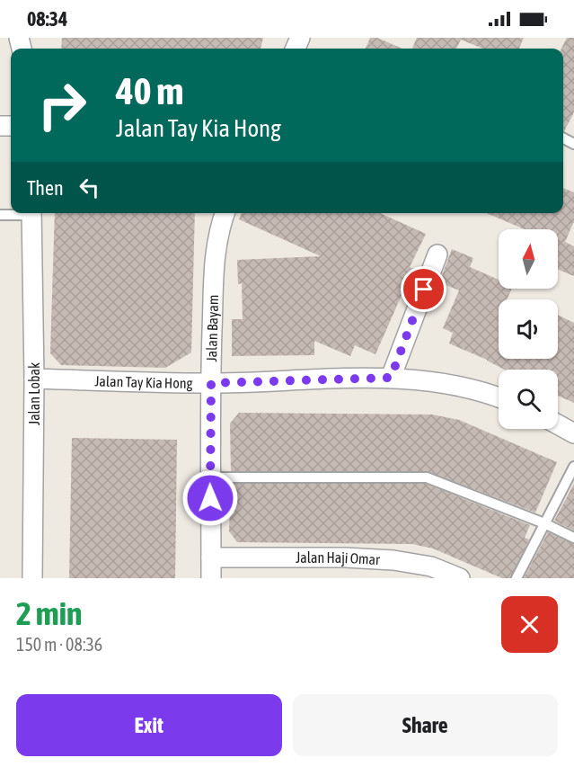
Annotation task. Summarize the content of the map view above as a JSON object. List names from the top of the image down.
{
  "streets": {
    "street": [
      "Jalan Bayam",
      "Jalan Tay Kia Hong",
      "Jalan Lobak",
      "Jalan Haji Omar"
    ]
  },
  "crossings": [
    ["Jalan Bayam", "Jalan Tay Kia Hong"],
    ["Jalan Bayam", "Jalan Haji Omar"],
    ["Jalan Tay Kia Hong", "Jalan Lobak"]
  ],
  "north": "top",
  "page": {
    "status": "08:34",
    "turn": ["40 m", "Jalan Tay Kia Hong"],
    "then": "Then",
    "heading": ["2 min", "150 m · 08:36"],
    "buttons": ["Exit", "Share"]
  }
}
